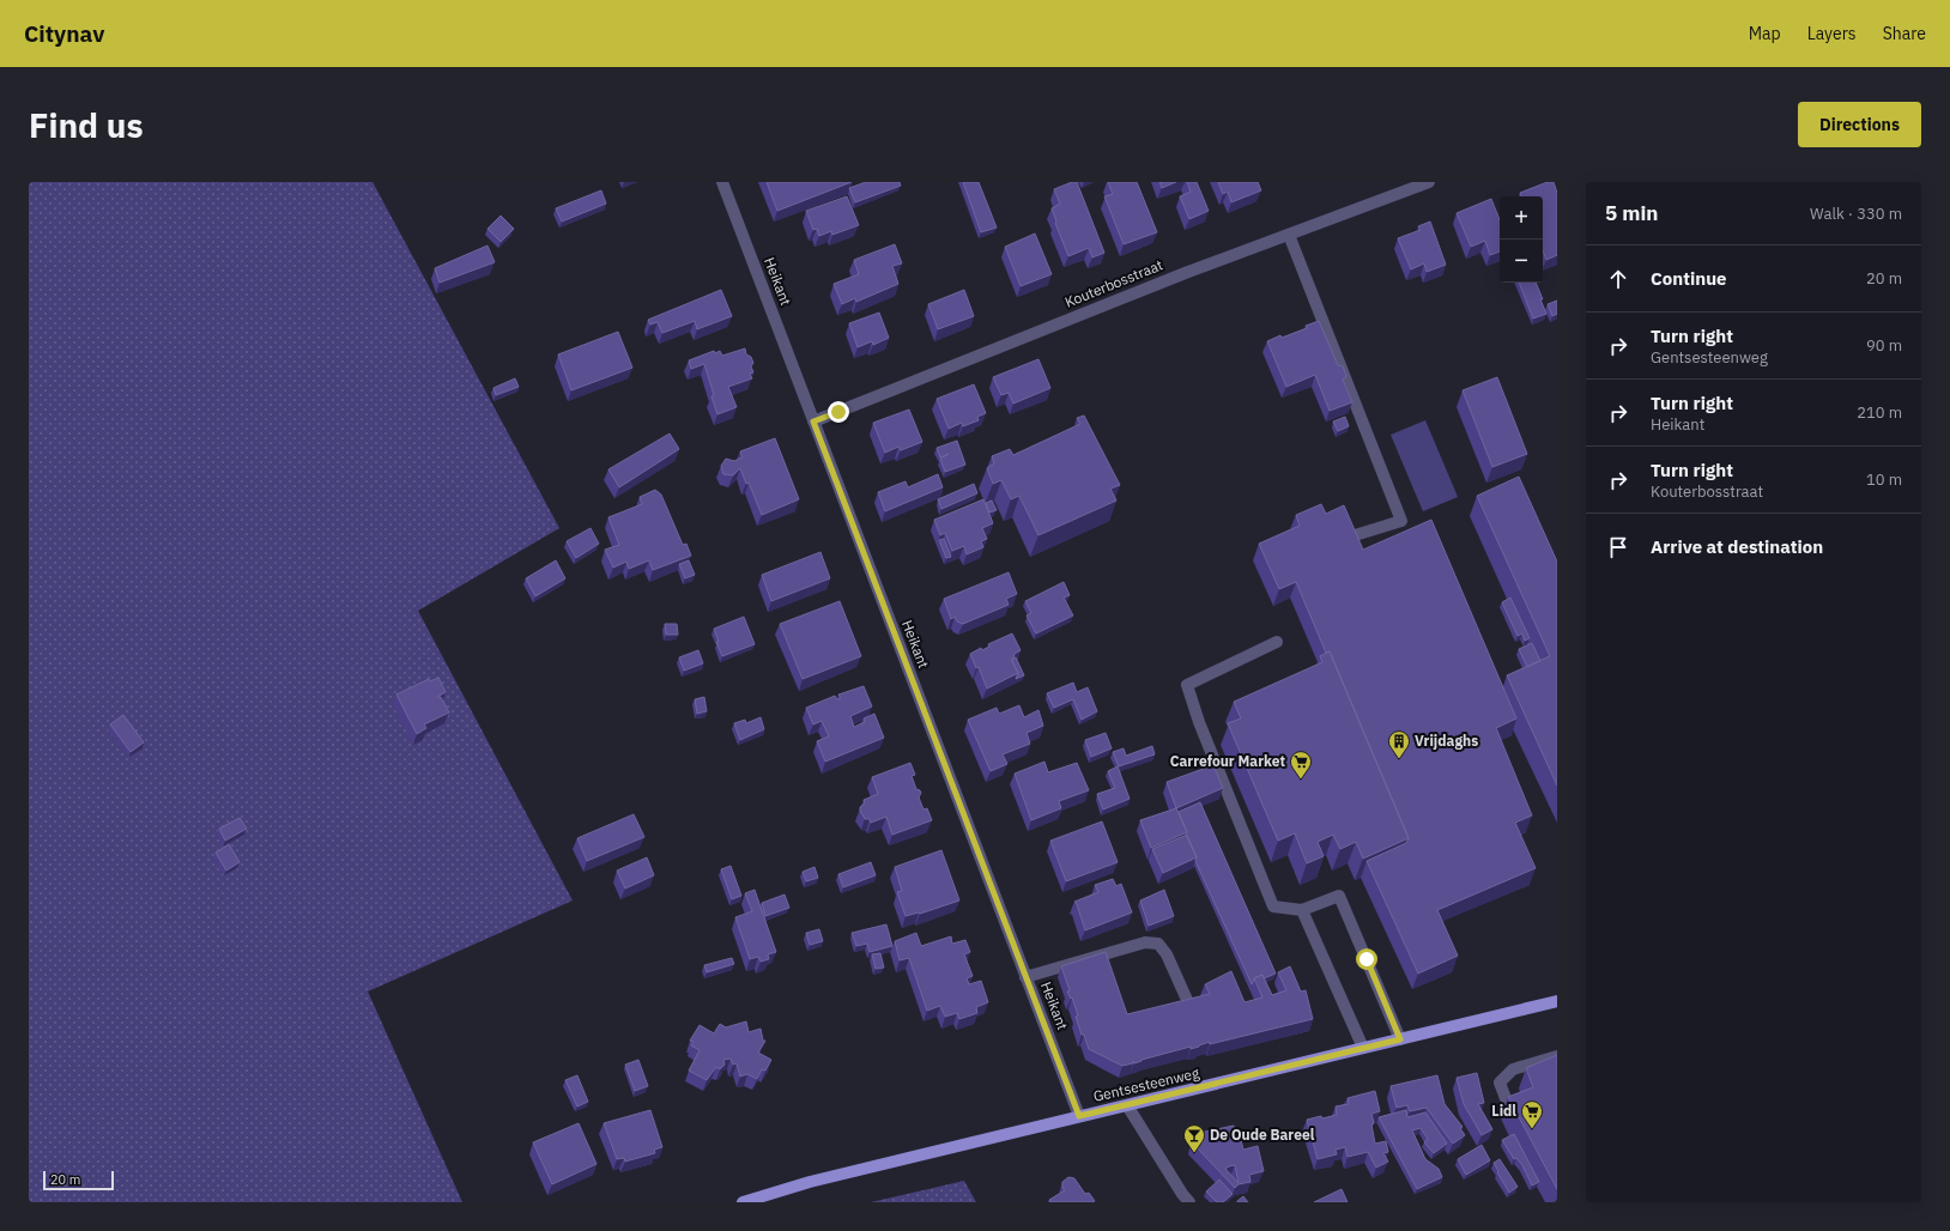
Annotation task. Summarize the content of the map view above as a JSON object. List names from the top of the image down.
{
  "streets": {
    "main road": ["Gentsesteenweg"],
    "street": ["Heikant", "Kouterbosstraat"]
  },
  "crossings": [
    ["Heikant", "Kouterbosstraat"],
    ["Heikant", "Gentsesteenweg"]
  ],
  "places": {
    "building": ["Vrijdaghs"],
    "supermarket": ["Carrefour Market", "Lidl"],
    "bar": ["De Oude Bareel"]
  },
  "scale_bar": "20 m",
  "page": {
    "header": "Citynav",
    "nav": ["Map", "Layers", "Share"],
    "buttons": "Directions",
    "title": "Find us",
    "heading": ["5 min", "Walk · 330 m"],
    "map_buttons": ["+", "−"],
    "list": [
      ["Continue", "20 m"],
      ["Turn right", "Gentsesteenweg", "90 m"],
      ["Turn right", "Heikant", "210 m"],
      ["Turn right", "Kouterbosstraat", "10 m"],
      "Arrive at destination"
    ],
    "scale": "20 m"
  }
}
